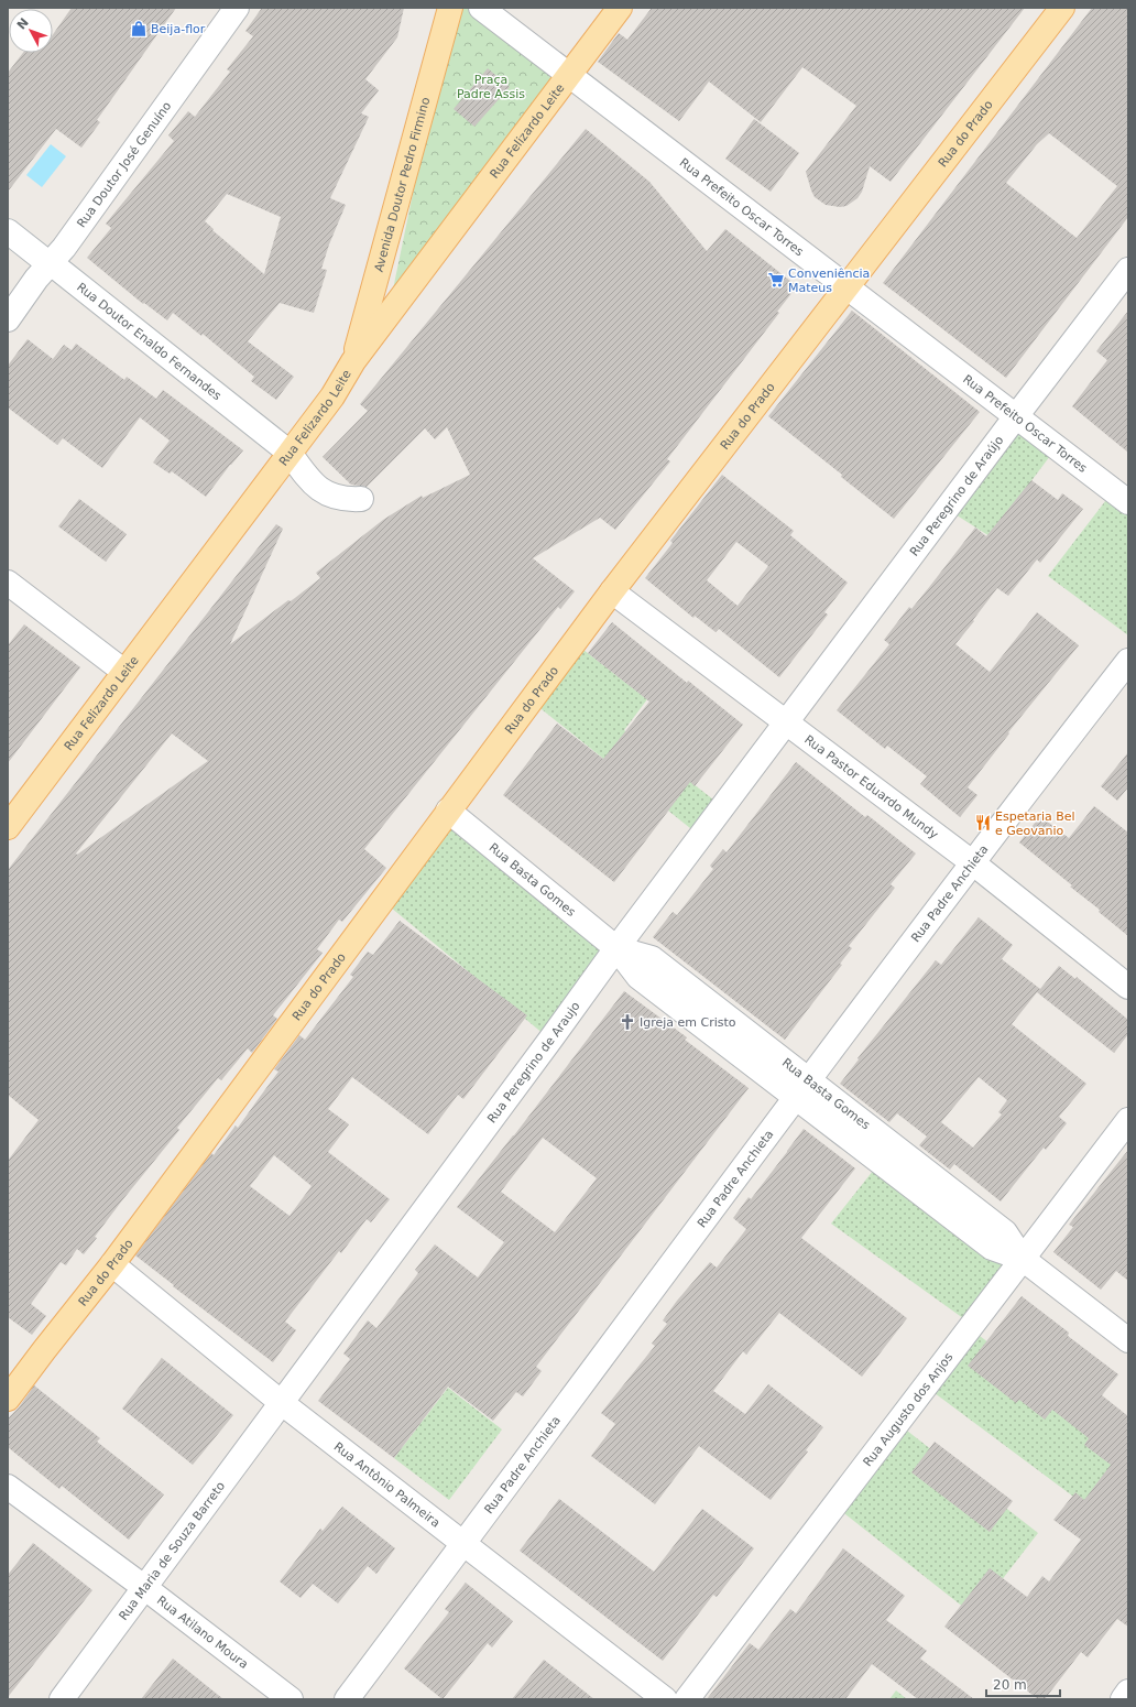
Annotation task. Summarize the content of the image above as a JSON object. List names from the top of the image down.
{
  "streets": {
    "main road": ["Rua Felizardo Leite", "Rua do Prado", "Avenida Doutor Pedro Firmino"],
    "street": [
      "Rua Doutor José Genuíno",
      "Rua Prefeito Oscar Torres",
      "Rua Doutor Enaldo Fernandes",
      "Rua Peregrino de Araújo",
      "Rua Pastor Eduardo Mundy",
      "Rua Basta Gomes",
      "Rua Padre Anchieta",
      "Rua Peregrino de Araujo",
      "Rua Augusto dos Anjos",
      "Rua Antônio Palmeira",
      "Rua Maria de Souza Barreto",
      "Rua Atilano Moura"
    ]
  },
  "crossings": [
    ["Rua Felizardo Leite", "Avenida Doutor Pedro Firmino"],
    ["Rua Felizardo Leite", "Rua Prefeito Oscar Torres"],
    ["Rua Felizardo Leite", "Rua Doutor Enaldo Fernandes"],
    ["Rua do Prado", "Rua Prefeito Oscar Torres"],
    ["Rua do Prado", "Rua Pastor Eduardo Mundy"],
    ["Rua do Prado", "Rua Basta Gomes"],
    ["Rua do Prado", "Rua Antônio Palmeira"],
    ["Rua Doutor José Genuíno", "Rua Doutor Enaldo Fernandes"],
    ["Rua Prefeito Oscar Torres", "Rua Peregrino de Araújo"],
    ["Rua Peregrino de Araújo", "Rua Pastor Eduardo Mundy"],
    ["Rua Peregrino de Araújo", "Rua Peregrino de Araujo"],
    ["Rua Pastor Eduardo Mundy", "Rua Padre Anchieta"],
    ["Rua Pastor Eduardo Mundy", "Rua Peregrino de Araujo"],
    ["Rua Basta Gomes", "Rua Padre Anchieta"],
    ["Rua Basta Gomes", "Rua Peregrino de Araujo"],
    ["Rua Basta Gomes", "Rua Augusto dos Anjos"],
    ["Rua Padre Anchieta", "Rua Antônio Palmeira"],
    ["Rua Peregrino de Araujo", "Rua Antônio Palmeira"],
    ["Rua Peregrino de Araujo", "Rua Maria de Souza Barreto"],
    ["Rua Antônio Palmeira", "Rua Maria de Souza Barreto"],
    ["Rua Maria de Souza Barreto", "Rua Atilano Moura"]
  ],
  "parks": ["Praça Padre Assis"],
  "places": {
    "shop": ["Beija-flor"],
    "supermarket": ["Conveniência Mateus"],
    "restaurant": ["Espetaria Bel e Geovanio"],
    "church": ["Igreja em Cristo"]
  },
  "scale_bar": "20 m",
  "north": "top left"
}
